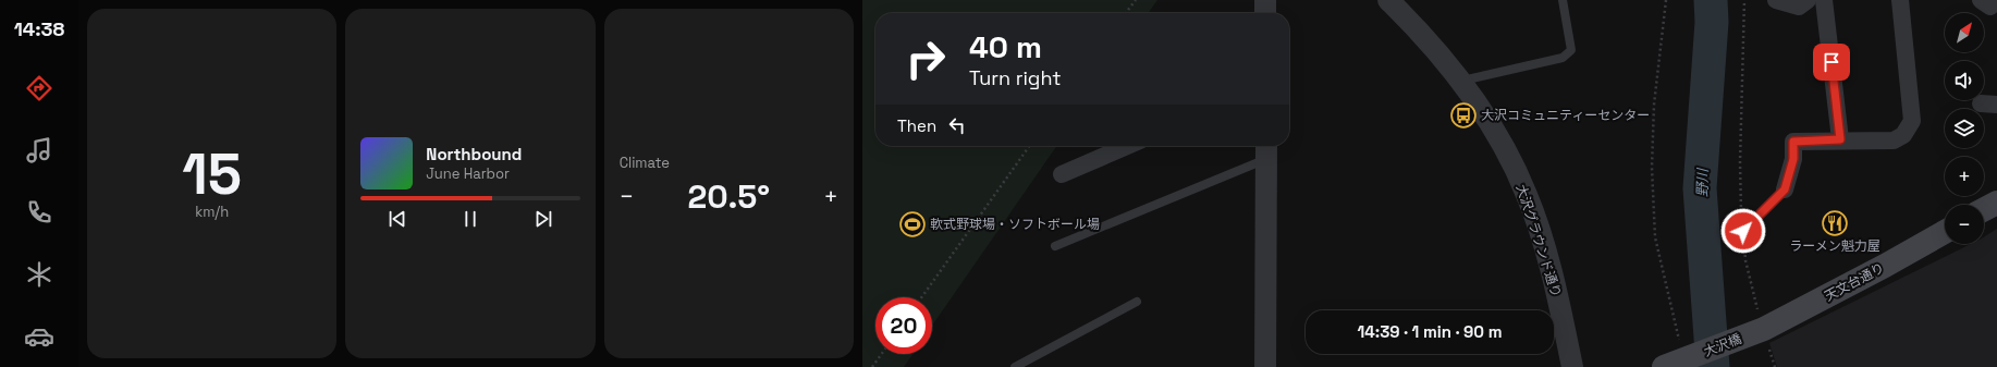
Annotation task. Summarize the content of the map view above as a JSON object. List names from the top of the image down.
{
  "streets": {
    "main road": ["天文台通り", "大沢橋"],
    "street": ["大沢グラウンド通り"]
  },
  "crossings": [
    ["天文台通り", "大沢橋"]
  ],
  "water": ["野川"],
  "places": {
    "bus stop": ["大沢コミュニティーセンター"],
    "restaurant": ["ラーメン魁力屋"],
    "sports": ["軟式野球場・ソフトボール場"]
  },
  "north": "top right",
  "page": {
    "tabs": "14:38",
    "tile": [
      ["15", "km/h"],
      "Climate"
    ],
    "map_buttons": ["+", "−"],
    "turn": ["40 m", "Turn right"],
    "then": "Then",
    "song": ["Northbound", "June Harbor"],
    "heat": ["−", "20.5°", "+"],
    "limit": "20",
    "trip": "14:39 · 1 min · 90 m"
  }
}
